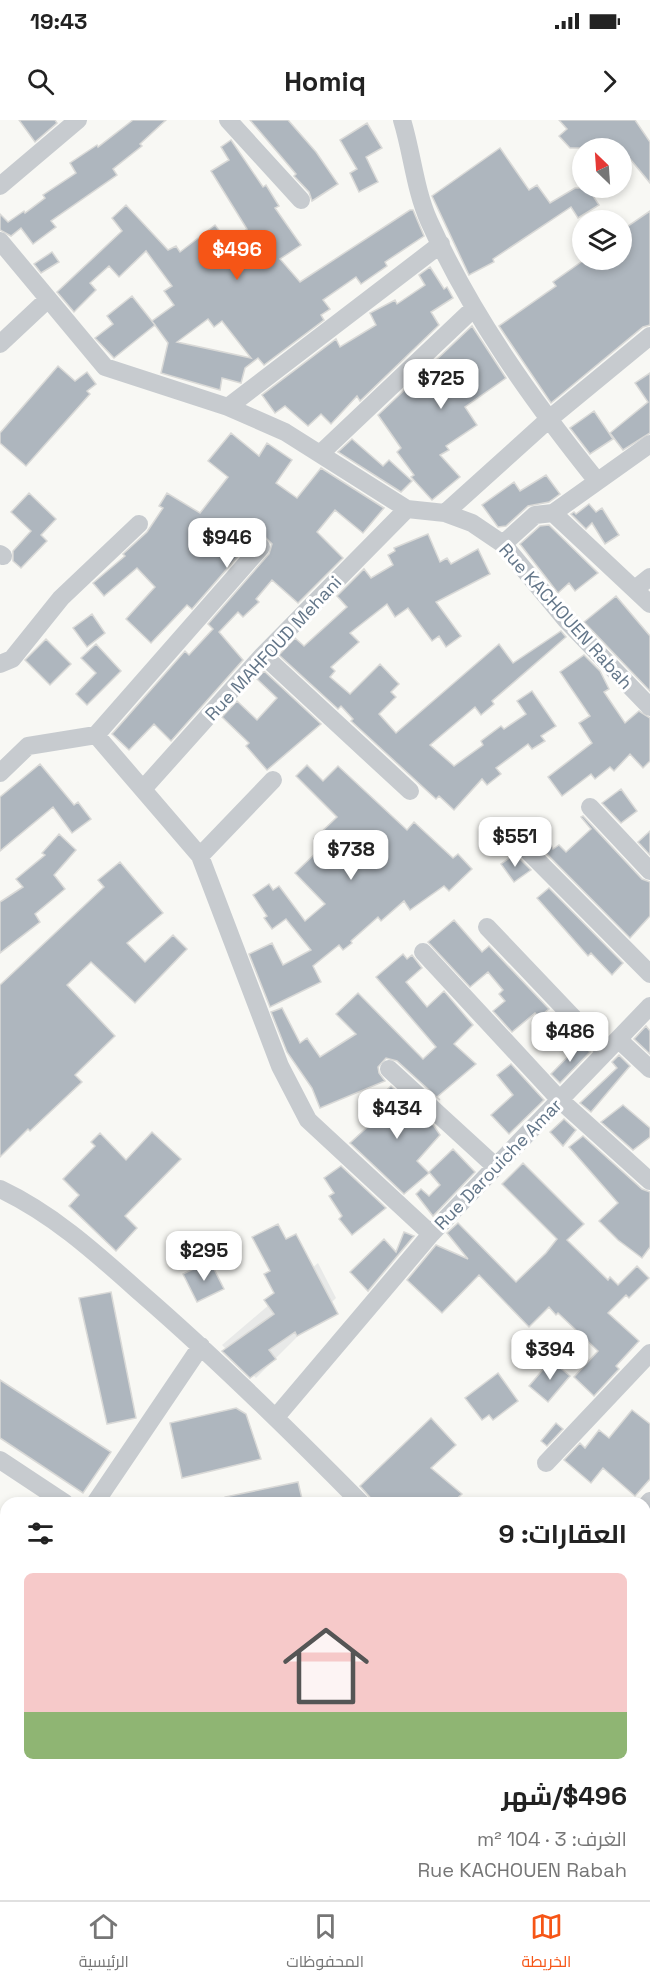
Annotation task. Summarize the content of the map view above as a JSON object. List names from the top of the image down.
{
  "streets": {
    "street": ["Rue KACHOUEN Rabah", "Rue MAHFOUD Mehani", "Rue Darouiche Amar"]
  },
  "crossings": [
    ["Rue KACHOUEN Rabah", "Rue MAHFOUD Mehani"]
  ],
  "north": "top left",
  "page": {
    "status": "19:43",
    "header": "Homiq",
    "price": [
      "$496",
      "$725",
      "$946",
      "$551",
      "$738",
      "$486",
      "$434",
      "$295",
      "$394"
    ],
    "heading": "العقارات: 9",
    "list": [
      {
        "name": "$496/شهر",
        "note": "الغرف: 3 · 104 m² · Rue KACHOUEN Rabah"
      }
    ],
    "tabs": ["الخريطة", "المحفوظات", "الرئيسية"]
  }
}
